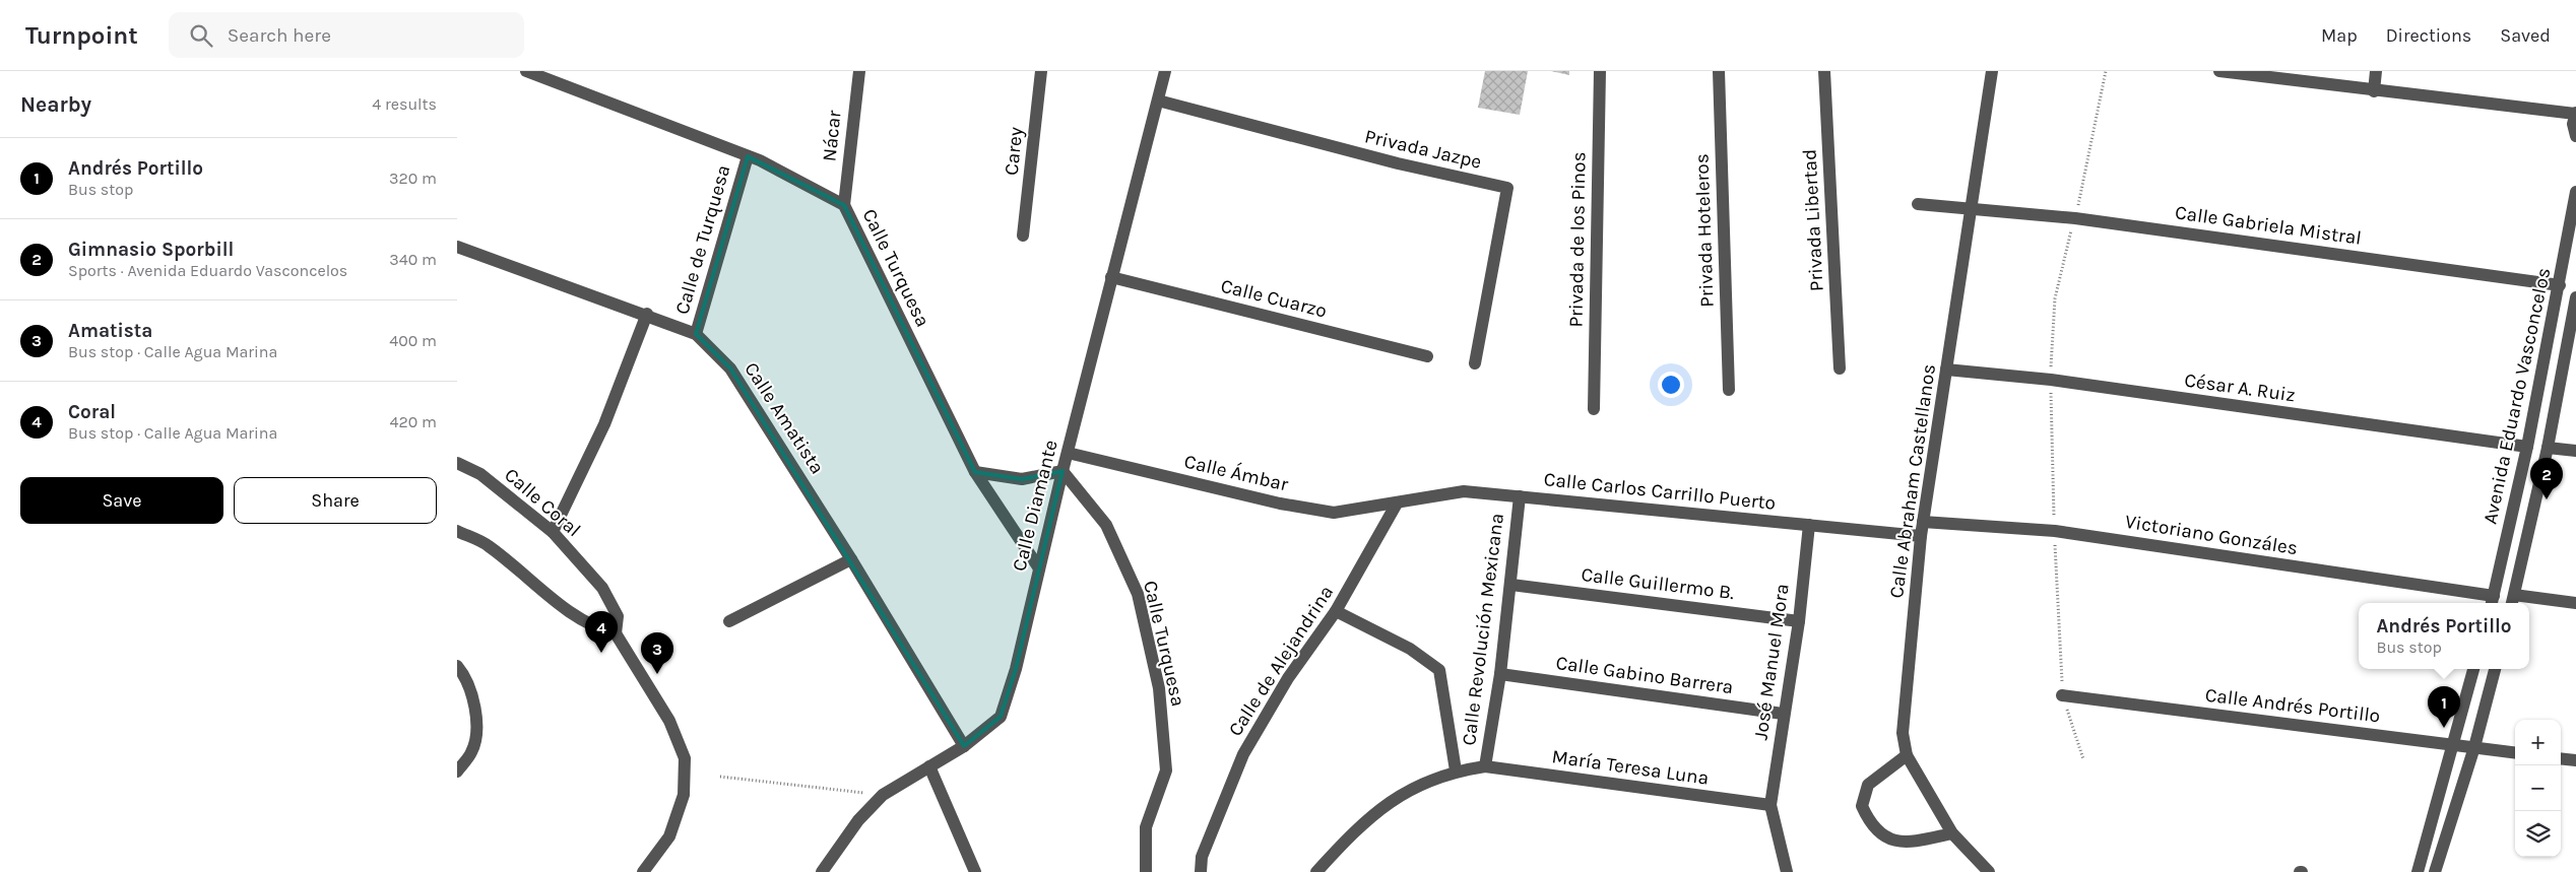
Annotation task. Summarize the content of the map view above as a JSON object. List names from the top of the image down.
{
  "streets": {
    "street": [
      "Nácar",
      "Privada Jazpe",
      "Carey",
      "Privada Libertad",
      "Calle Gabriela Mistral",
      "Privada Hoteleros",
      "Calle de Turquesa",
      "Privada de los Pinos",
      "Calle Turquesa",
      "Calle Cuarzo",
      "César A. Ruiz",
      "Avenida Eduardo Vasconcelos",
      "Calle Amatista",
      "Calle Ámbar",
      "Calle Abraham Castellanos",
      "Calle Carlos Carrillo Puerto",
      "Calle Coral",
      "Calle Diamante",
      "Victoriano Gonzáles",
      "Calle Guillermo B.",
      "Calle Revolución Mexicana",
      "Calle de Alejandrina",
      "José Manuel Mora",
      "Calle Gabino Barrera",
      "Calle Andrés Portillo",
      "María Teresa Luna"
    ]
  },
  "crossings": [
    ["Nácar", "Calle Turquesa"],
    ["Privada Jazpe", "Calle Diamante"],
    ["Calle Gabriela Mistral", "Avenida Eduardo Vasconcelos"],
    ["Calle Gabriela Mistral", "Calle Abraham Castellanos"],
    ["Calle de Turquesa", "Calle Turquesa"],
    ["Calle de Turquesa", "Calle Amatista"],
    ["Calle Turquesa", "Calle Diamante"],
    ["Calle Cuarzo", "Calle Diamante"],
    ["César A. Ruiz", "Avenida Eduardo Vasconcelos"],
    ["César A. Ruiz", "Calle Abraham Castellanos"],
    ["Avenida Eduardo Vasconcelos", "Victoriano Gonzáles"],
    ["Calle Amatista", "Calle Diamante"],
    ["Calle Ámbar", "Calle Carlos Carrillo Puerto"],
    ["Calle Ámbar", "Calle Diamante"],
    ["Calle Ámbar", "Calle de Alejandrina"],
    ["Calle Abraham Castellanos", "Calle Carlos Carrillo Puerto"],
    ["Calle Abraham Castellanos", "Victoriano Gonzáles"],
    ["Calle Carlos Carrillo Puerto", "Calle Revolución Mexicana"],
    ["Calle Carlos Carrillo Puerto", "Calle de Alejandrina"],
    ["Calle Carlos Carrillo Puerto", "José Manuel Mora"],
    ["Calle Guillermo B.", "Calle Revolución Mexicana"],
    ["Calle Guillermo B.", "José Manuel Mora"],
    ["Calle Revolución Mexicana", "Calle Gabino Barrera"],
    ["Calle Revolución Mexicana", "María Teresa Luna"],
    ["José Manuel Mora", "Calle Gabino Barrera"],
    ["José Manuel Mora", "María Teresa Luna"]
  ],
  "page": {
    "header": "Turnpoint",
    "search": "Search here",
    "nav": ["Map", "Directions", "Saved"],
    "heading": ["Nearby", "4 results"],
    "list": [
      {
        "mark": "1",
        "name": "Andrés Portillo",
        "note": "Bus stop",
        "value": "320 m"
      },
      {
        "mark": "2",
        "name": "Gimnasio Sporbill",
        "note": "Sports · Avenida Eduardo Vasconcelos",
        "value": "340 m"
      },
      {
        "mark": "3",
        "name": "Amatista",
        "note": "Bus stop · Calle Agua Marina",
        "value": "400 m"
      },
      {
        "mark": "4",
        "name": "Coral",
        "note": "Bus stop · Calle Agua Marina",
        "value": "420 m"
      }
    ],
    "pins": [
      "2",
      "4",
      "3",
      "1"
    ],
    "buttons": ["Save", "Share"],
    "popup": ["Andrés Portillo", "Bus stop"],
    "map_buttons": ["+", "−"]
  }
}
